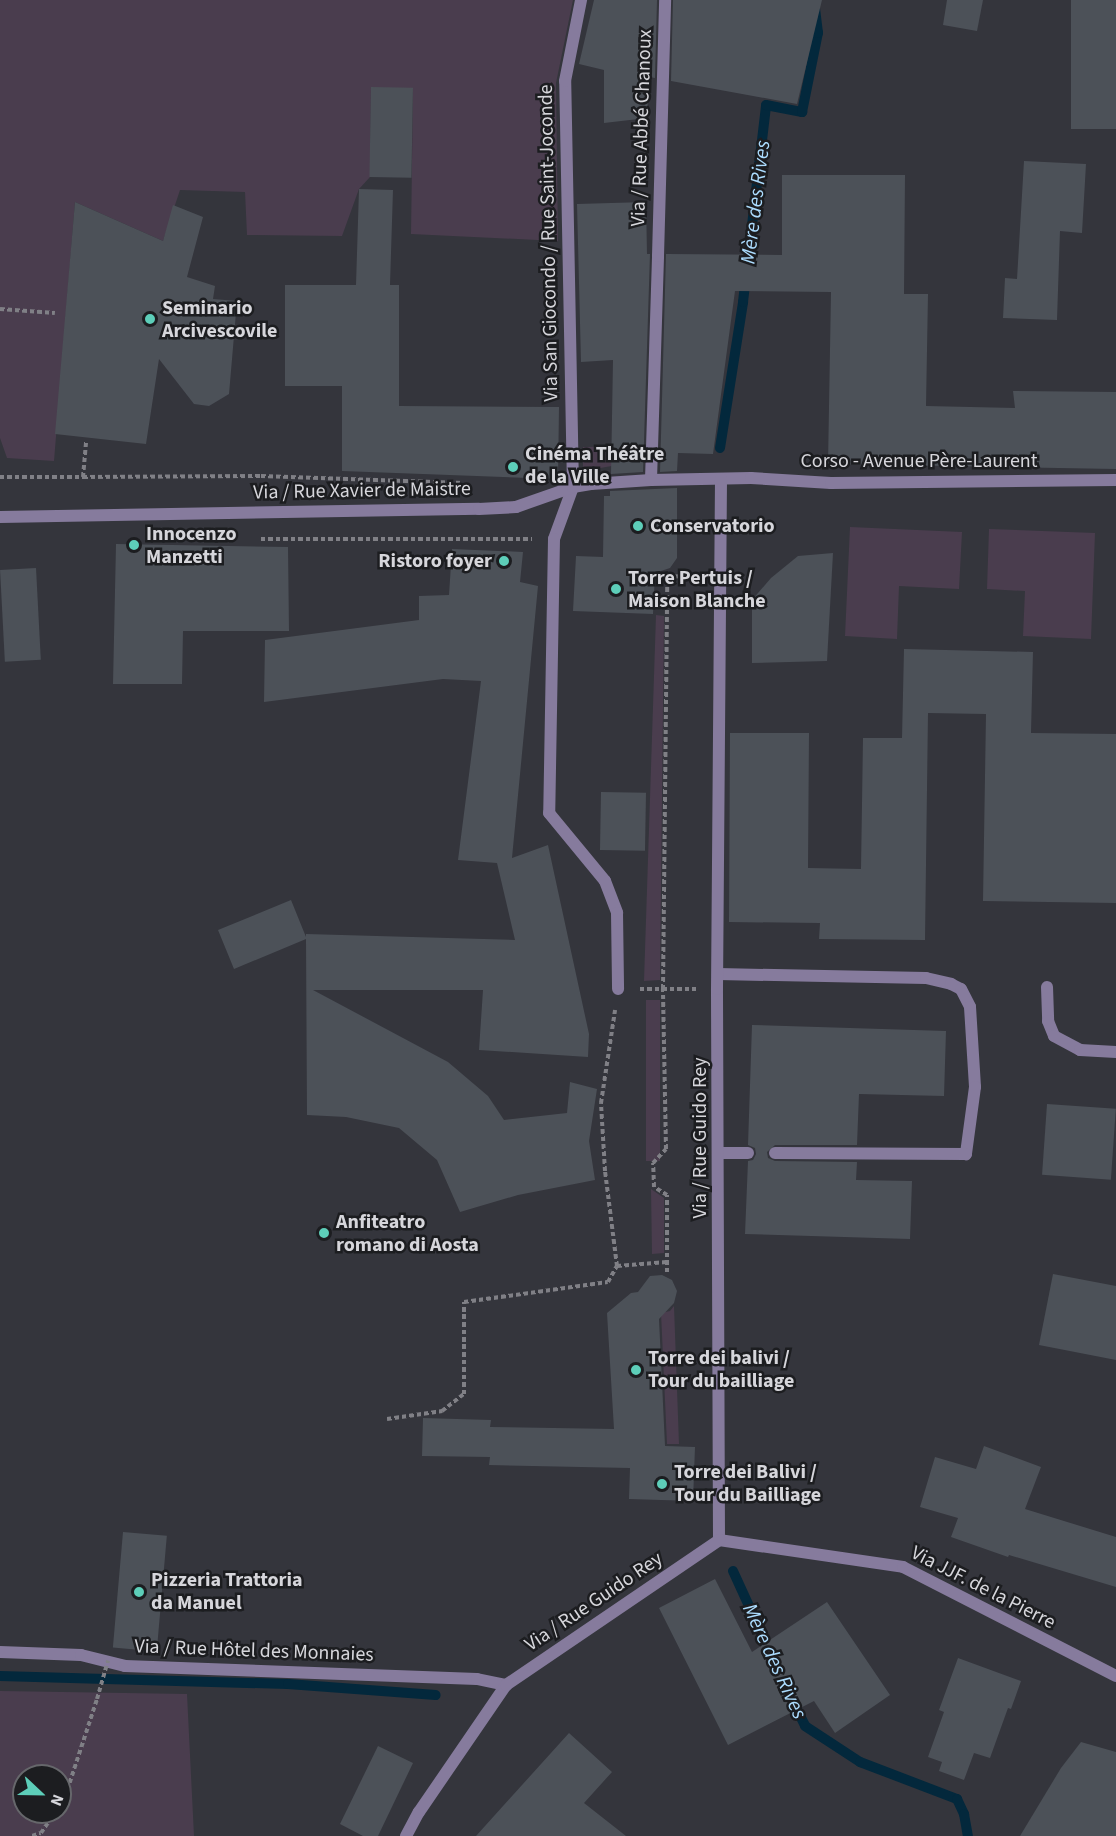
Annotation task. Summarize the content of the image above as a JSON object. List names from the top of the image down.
{
  "streets": {
    "street": [
      "Via / Rue Abbé Chanoux",
      "Via San Giocondo / Rue Saint-Joconde",
      "Corso - Avenue Père-Laurent",
      "Via / Rue Xavier de Maistre",
      "Via / Rue Guido Rey",
      "Via JJF. de la Pierre",
      "Via / Rue Hôtel des Monnaies"
    ]
  },
  "crossings": [
    ["Via / Rue Abbé Chanoux", "Via / Rue Xavier de Maistre"],
    ["Via San Giocondo / Rue Saint-Joconde", "Via / Rue Xavier de Maistre"],
    ["Corso - Avenue Père-Laurent", "Via / Rue Xavier de Maistre"],
    ["Corso - Avenue Père-Laurent", "Via / Rue Guido Rey"],
    ["Via / Rue Xavier de Maistre", "Via / Rue Guido Rey"],
    ["Via / Rue Guido Rey", "Via JJF. de la Pierre"],
    ["Via / Rue Guido Rey", "Via / Rue Hôtel des Monnaies"]
  ],
  "water": ["Mère des Rives"],
  "places": [
    "Seminario Arcivescovile",
    "Cinéma Théâtre de la Ville",
    "Conservatorio",
    "Innocenzo Manzetti",
    "Ristoro foyer",
    "Torre Pertuis / Maison Blanche",
    "Anfiteatro romano di Aosta",
    "Torre dei balivi / Tour du bailliage",
    "Torre dei Balivi / Tour du Bailliage",
    "Pizzeria Trattoria da Manuel"
  ],
  "north": "right"
}
